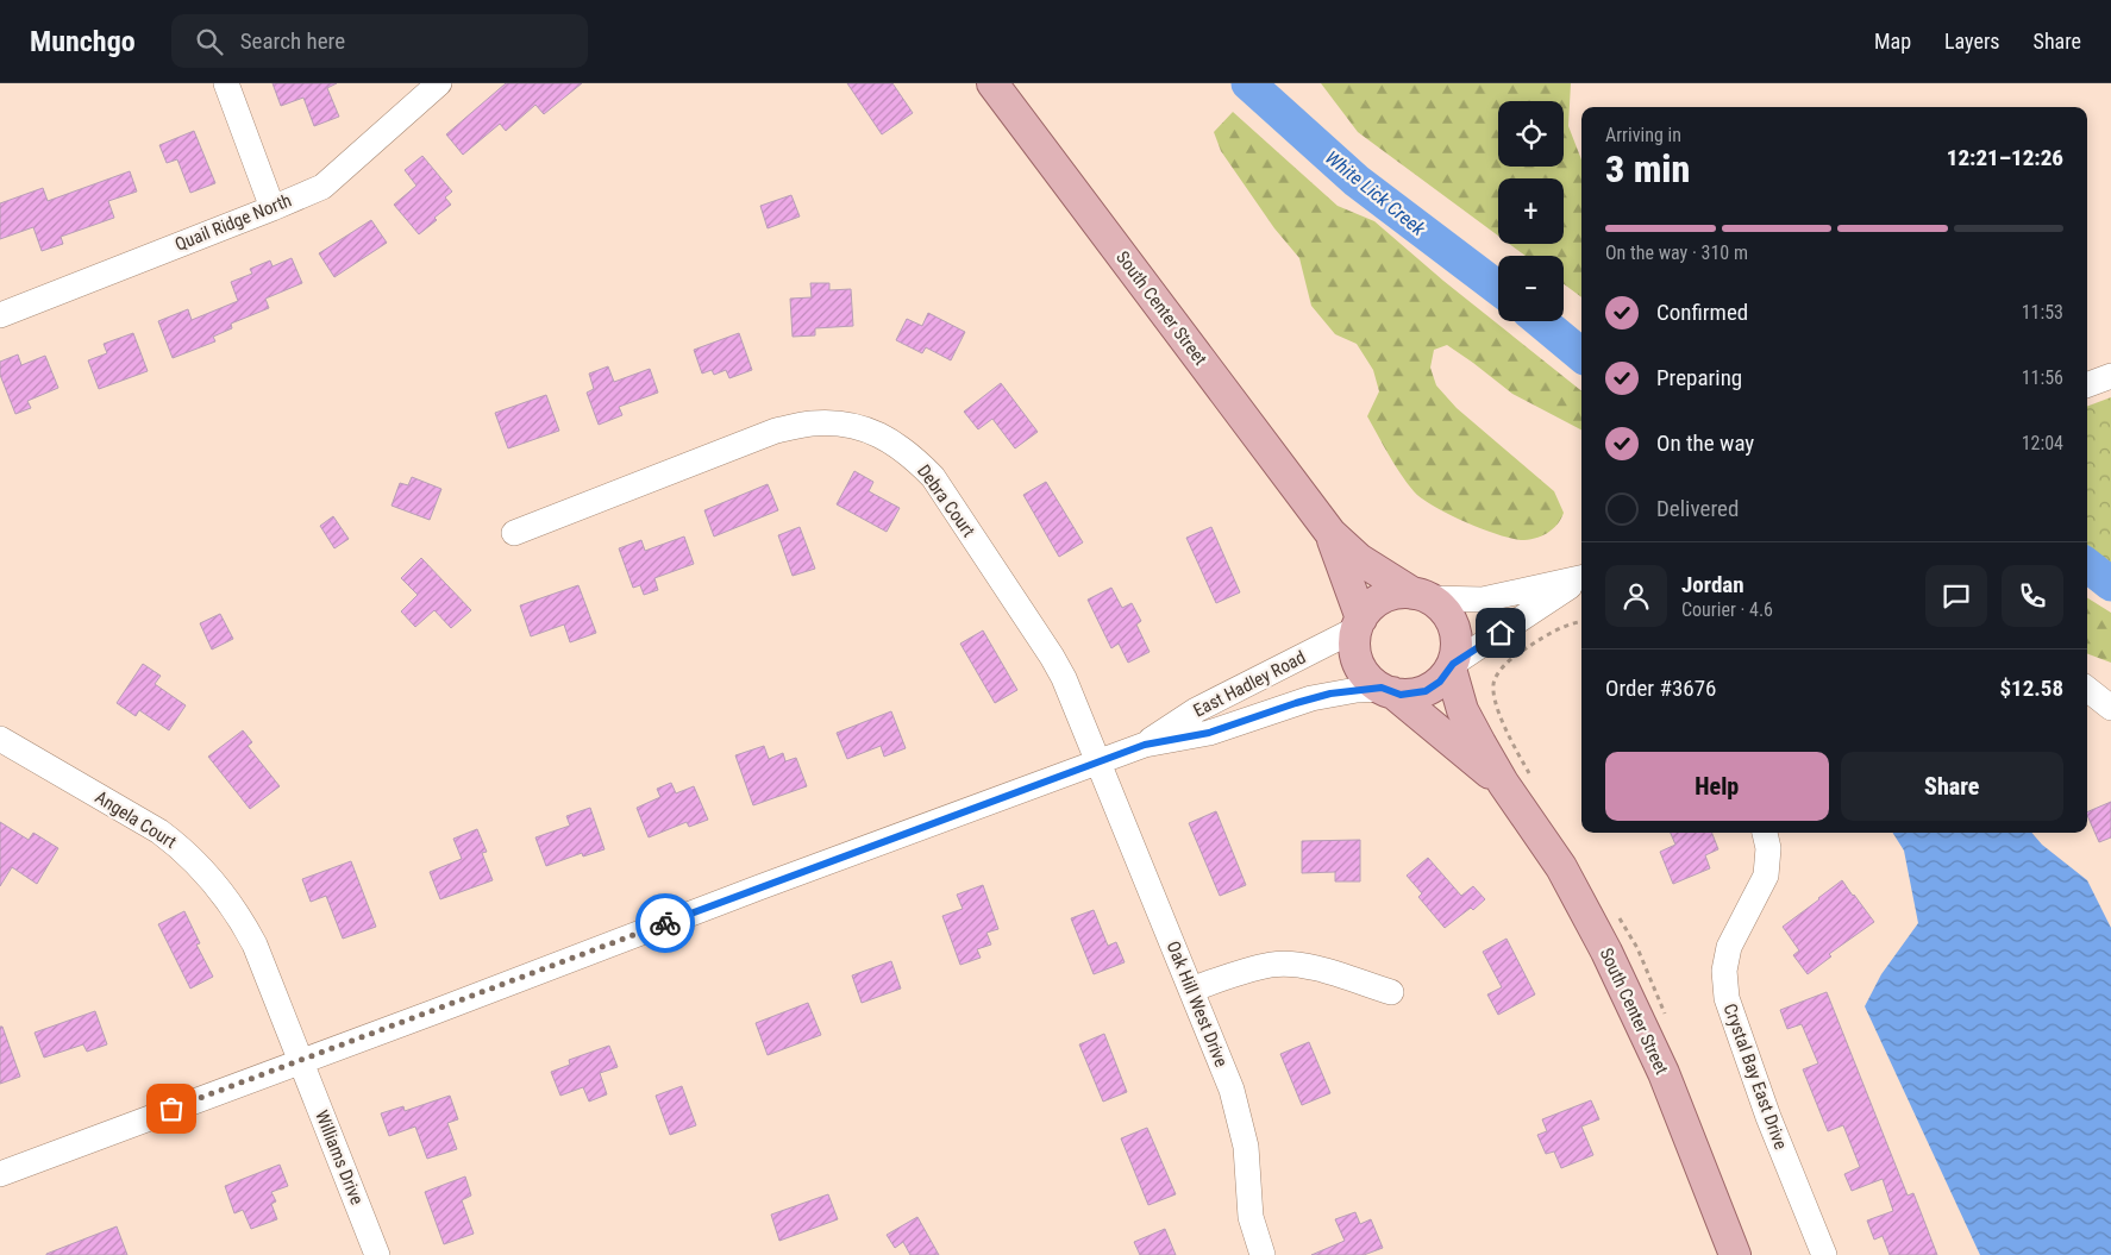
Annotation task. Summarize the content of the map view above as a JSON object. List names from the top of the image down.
{
  "streets": {
    "main road": ["South Center Street"],
    "street": [
      "Quail Ridge North",
      "Debra Court",
      "East Hadley Road",
      "Angela Court",
      "Oak Hill West Drive",
      "Crystal Bay East Drive",
      "Williams Drive"
    ]
  },
  "crossings": [
    ["South Center Street", "East Hadley Road"],
    ["Debra Court", "East Hadley Road"],
    ["Debra Court", "Oak Hill West Drive"],
    ["East Hadley Road", "Angela Court"],
    ["East Hadley Road", "Oak Hill West Drive"],
    ["East Hadley Road", "Williams Drive"],
    ["Angela Court", "Williams Drive"]
  ],
  "water": ["White Lick Creek"],
  "page": {
    "header": "Munchgo",
    "search": "Search here",
    "nav": ["Map", "Layers", "Share"],
    "map_buttons": ["+", "−"],
    "heading": ["3 min", "Arriving in", "12:21–12:26"],
    "panel": [
      "Jordan",
      "Courier · 4.6",
      "Order #3676",
      "$12.58"
    ],
    "bar": "On the way · 310 m",
    "list": [
      ["Confirmed", "11:53"],
      ["Preparing", "11:56"],
      ["On the way", "12:04"],
      "Delivered"
    ],
    "buttons": ["Help", "Share"]
  }
}
